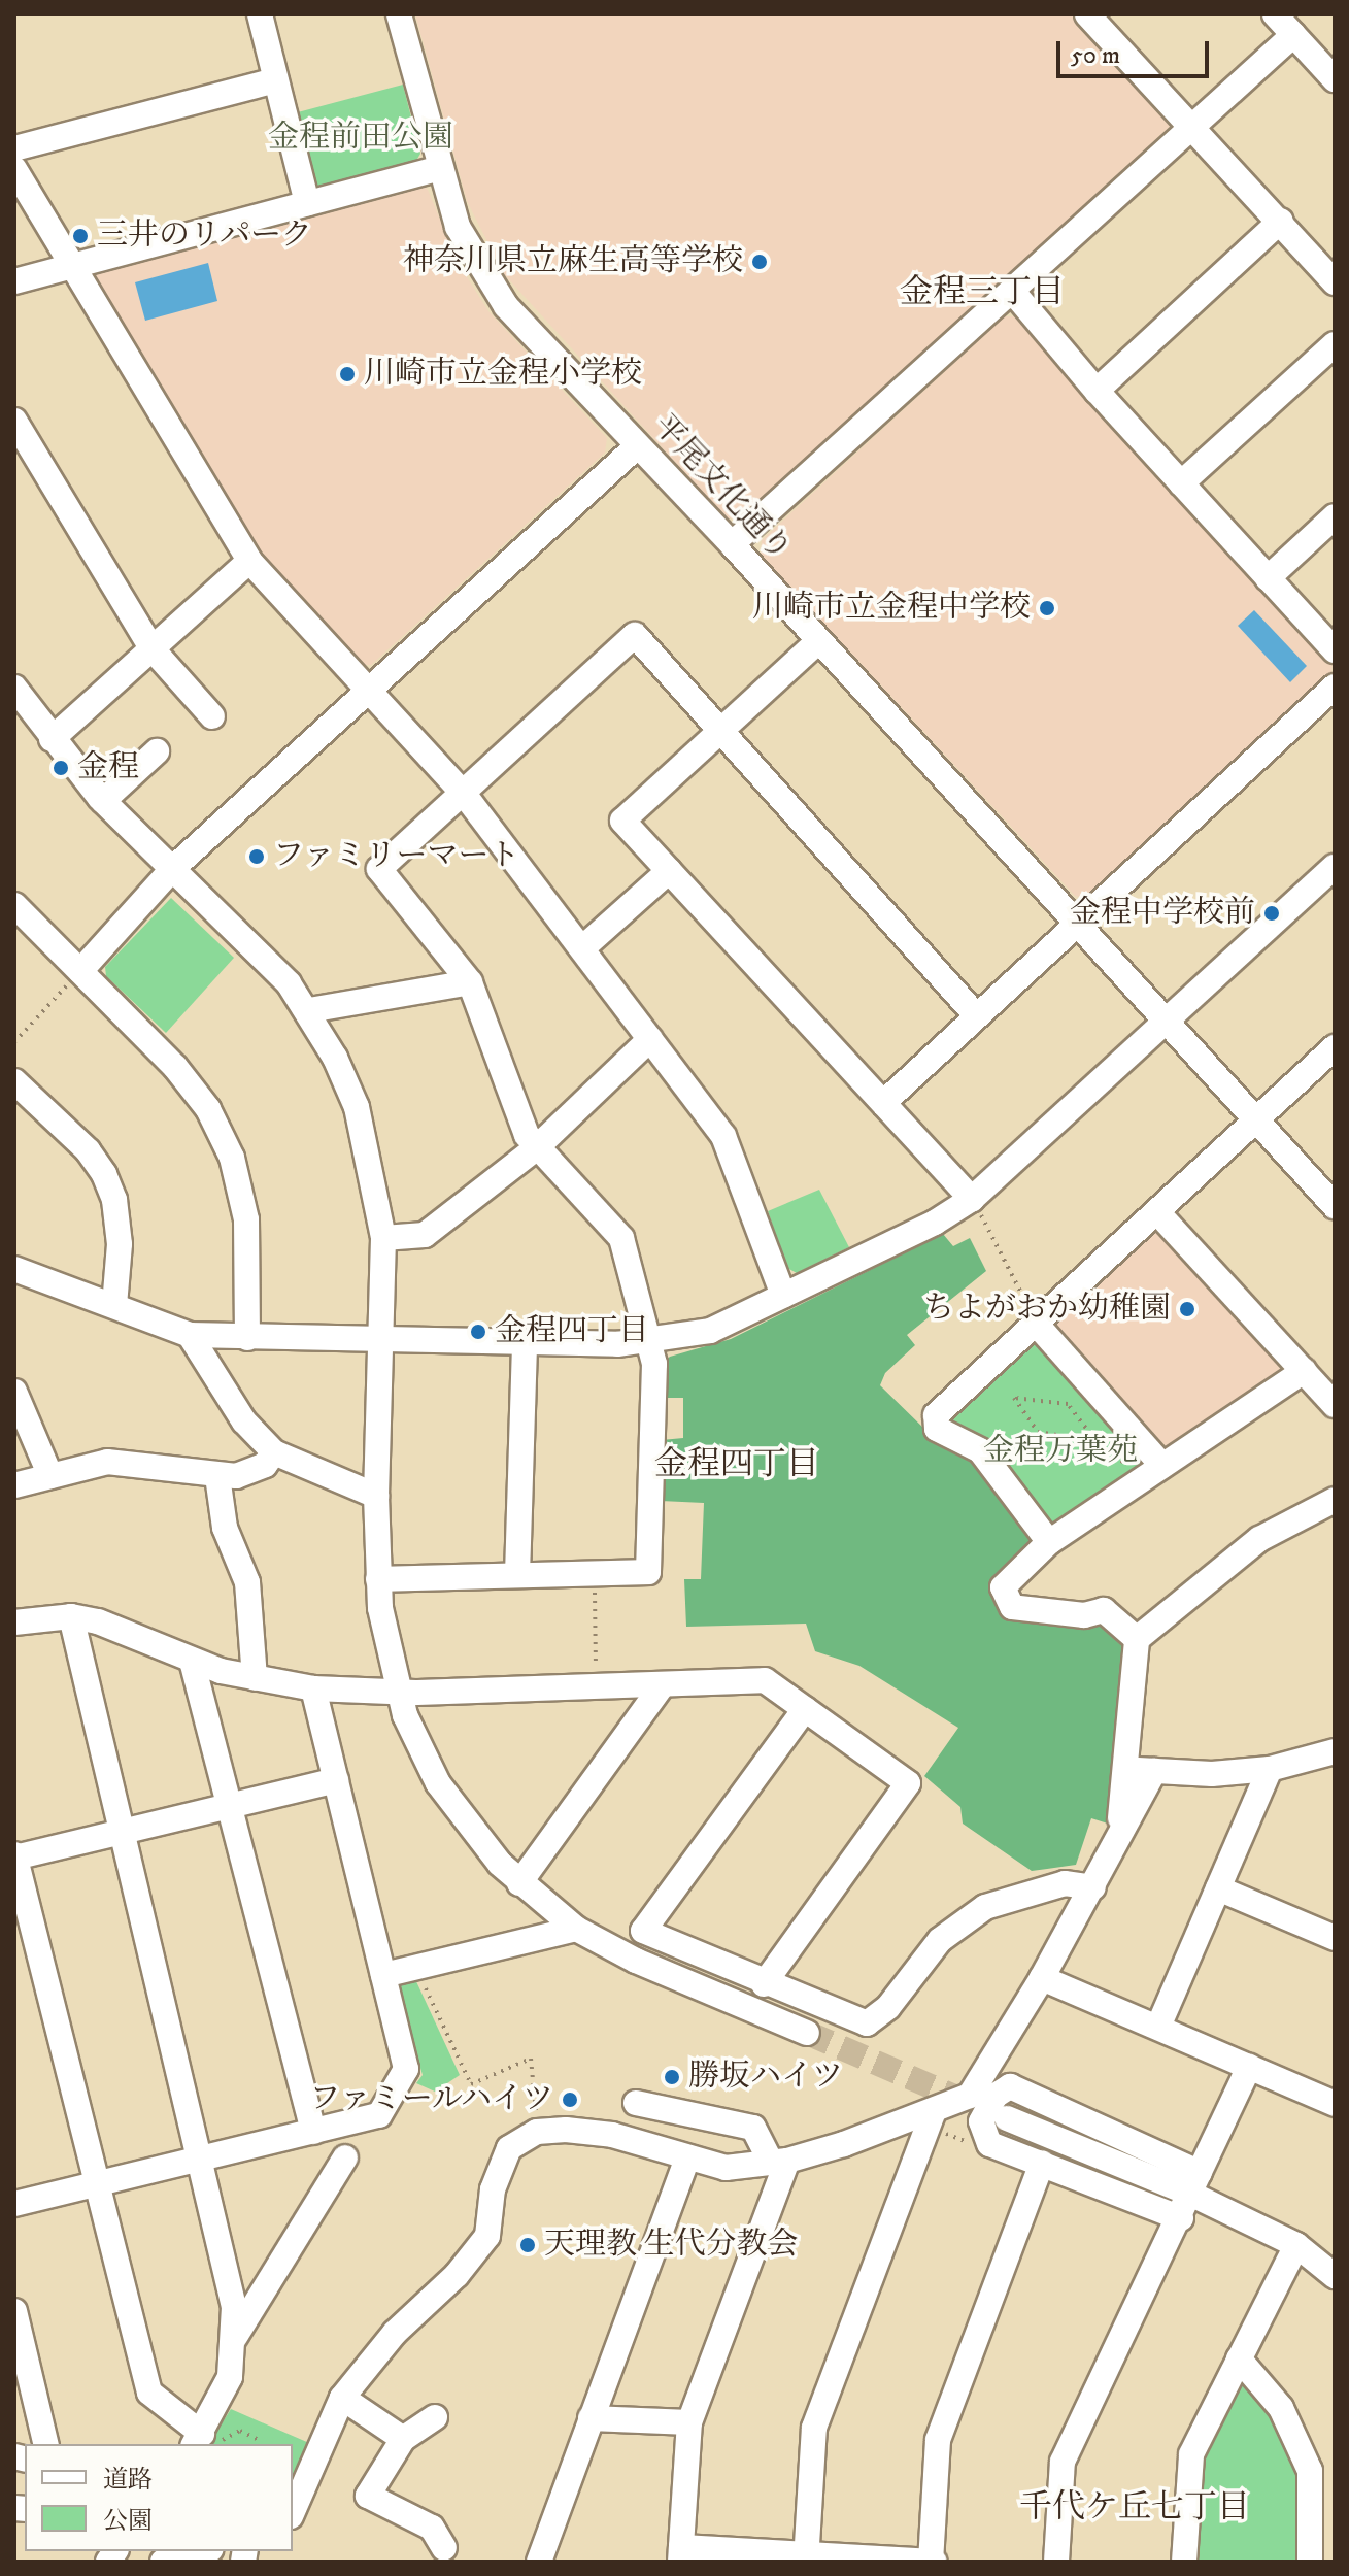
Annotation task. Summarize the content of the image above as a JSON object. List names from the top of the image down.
{
  "streets": {
    "street": ["平尾文化通り"]
  },
  "districts": ["金程三丁目", "金程四丁目", "千代ケ丘七丁目"],
  "parks": ["金程前田公園", "金程万葉苑"],
  "places": [
    "三井のリパーク",
    "神奈川県立麻生高等学校",
    "川崎市立金程小学校",
    "川崎市立金程中学校",
    "金程",
    "ファミリーマート",
    "金程中学校前",
    "ちよがおか幼稚園",
    "金程四丁目",
    "勝坂ハイツ",
    "ファミールハイツ",
    "天理教 生代分教会"
  ],
  "legend": ["道路", "公園"],
  "scale_bar": "50 m"
}
